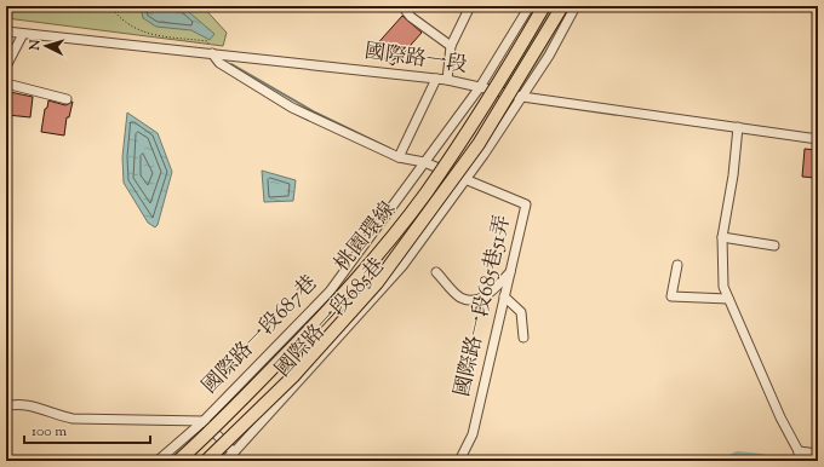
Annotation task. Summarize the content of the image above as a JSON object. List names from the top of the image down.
{
  "streets": {
    "highway": ["桃園環線"],
    "street": [
      "國際路一段",
      "國際路一段685巷51弄",
      "國際路一段685巷",
      "國際路一段687巷"
    ]
  },
  "crossings": [
    ["國際路一段", "國際路一段685巷51弄"],
    ["國際路一段", "國際路一段685巷"],
    ["國際路一段", "國際路一段687巷"],
    ["國際路一段685巷51弄", "國際路一段685巷"],
    ["國際路一段685巷51弄", "國際路一段687巷"]
  ],
  "scale_bar": "100 m",
  "north": "left"
}
